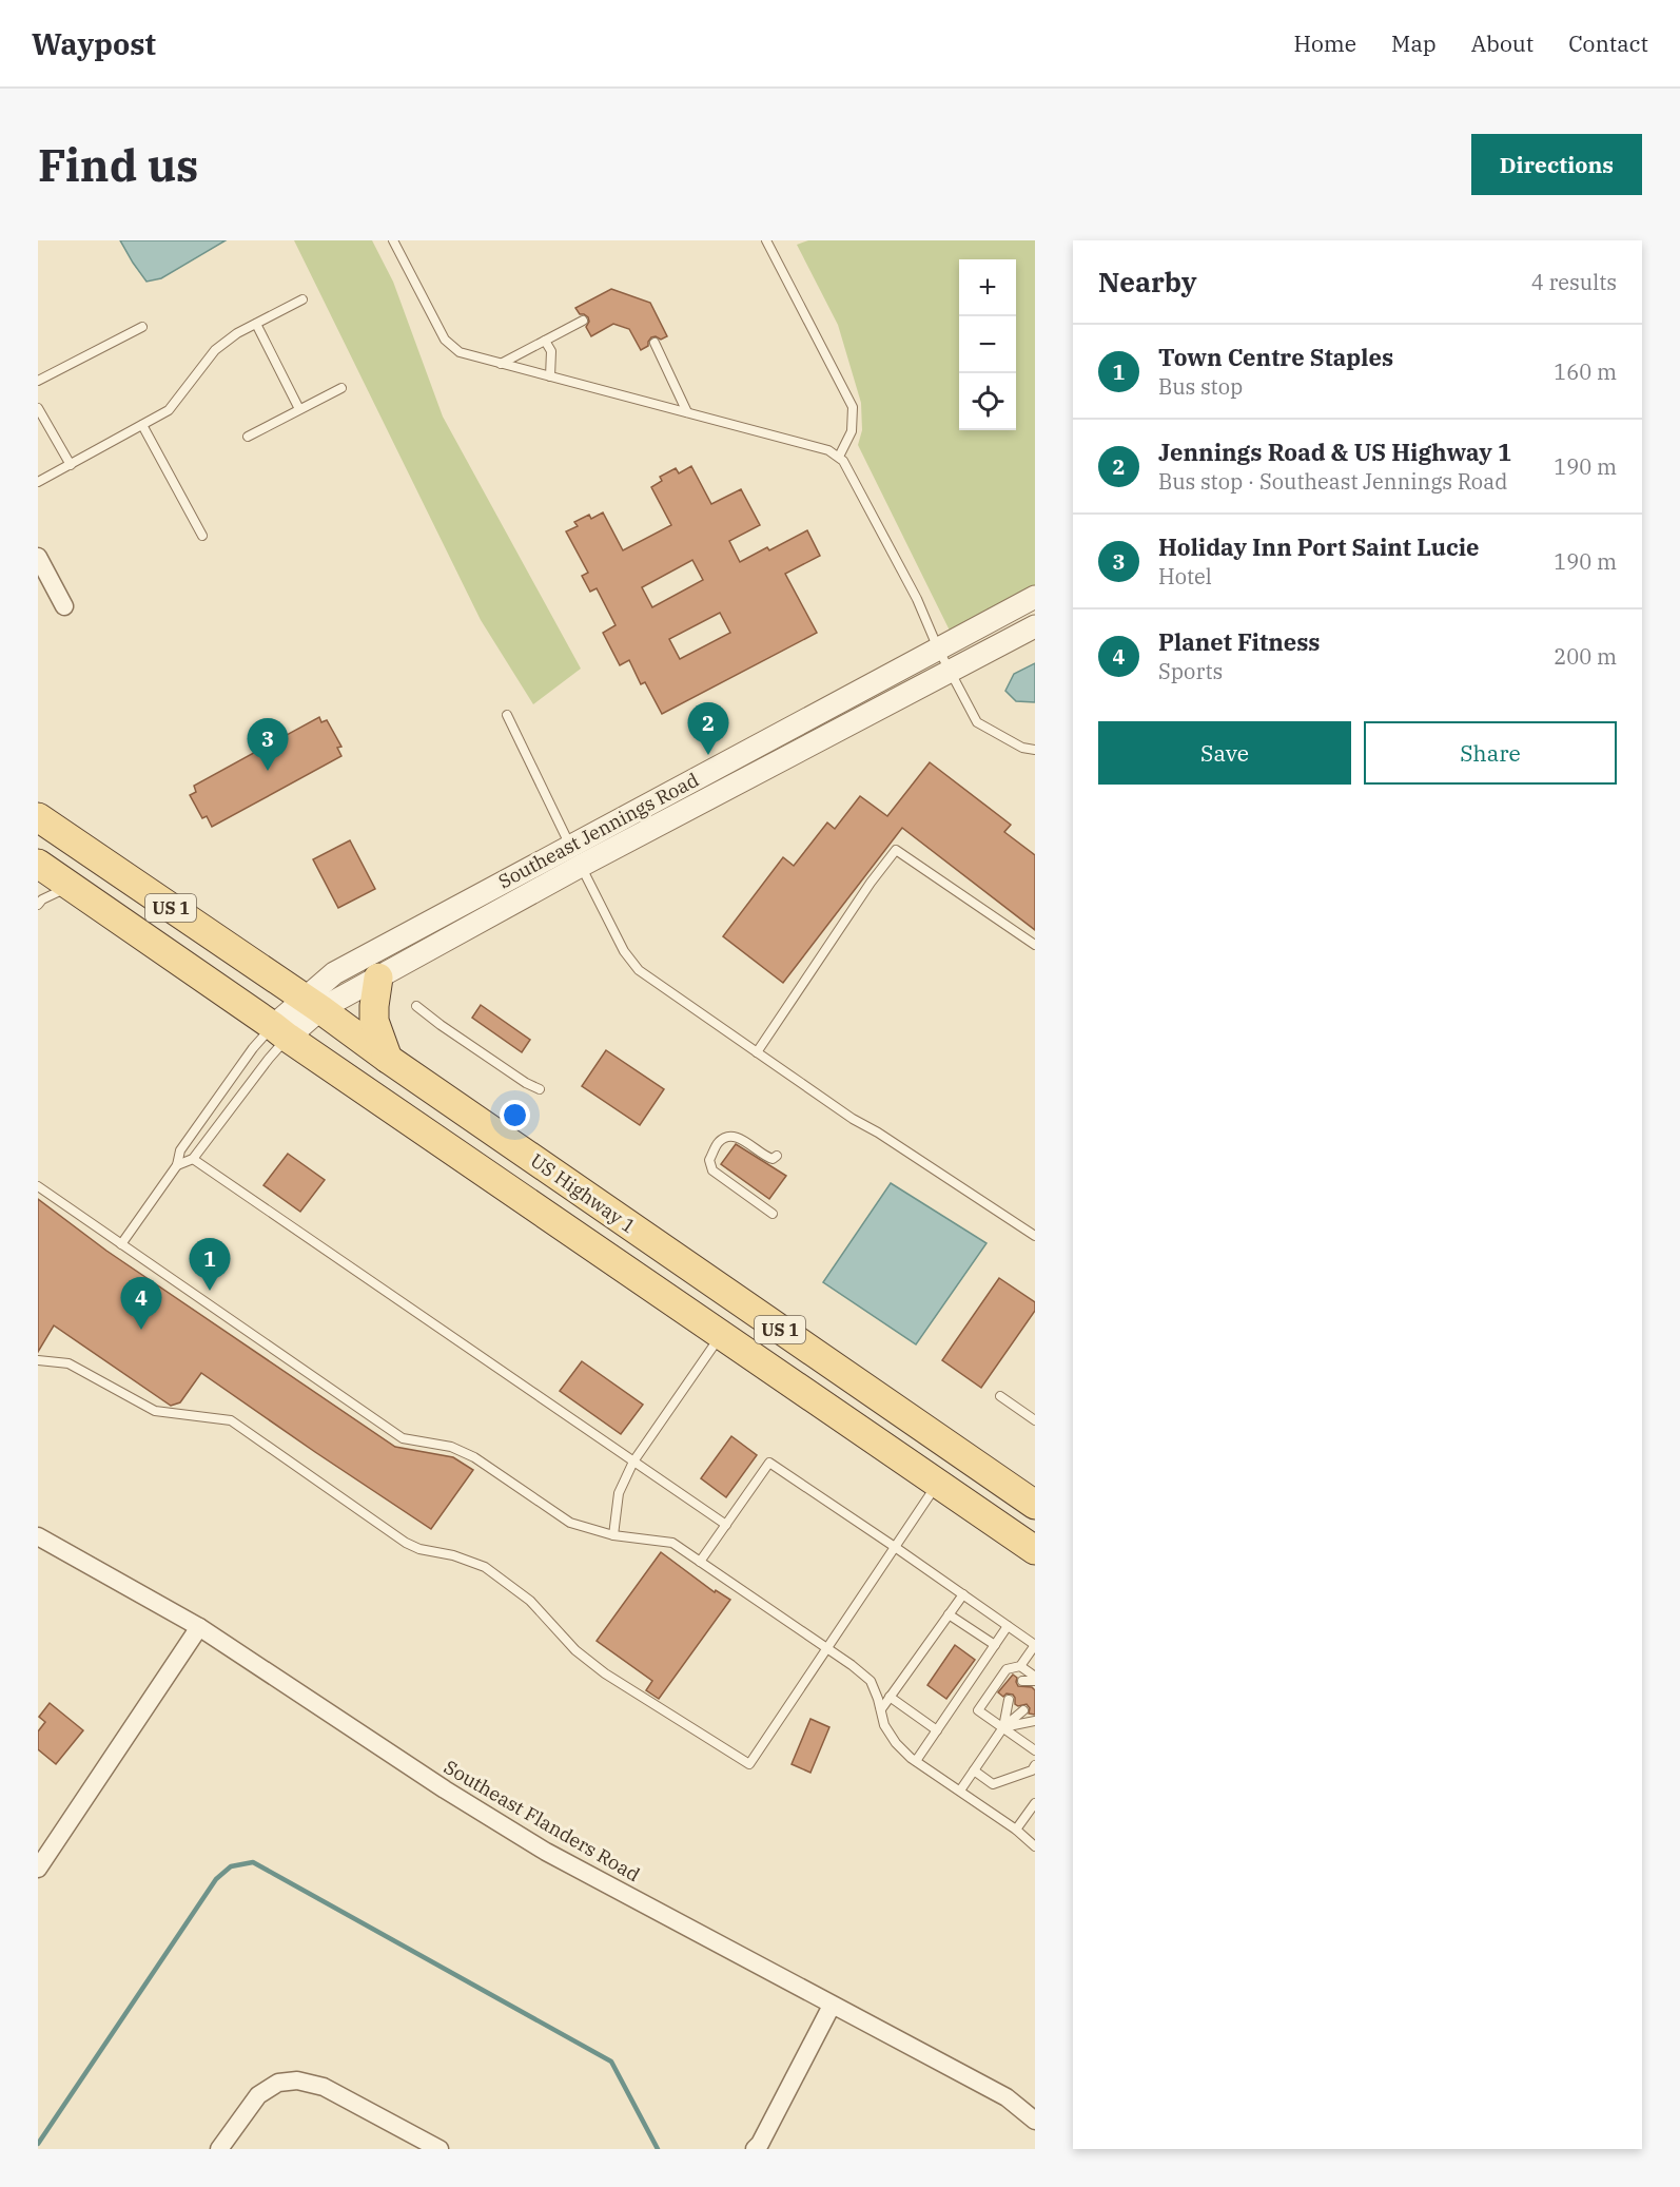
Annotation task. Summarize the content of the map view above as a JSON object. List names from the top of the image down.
{
  "streets": {
    "main road": ["US 1", "US Highway 1"],
    "street": ["Southeast Jennings Road", "Southeast Flanders Road"]
  },
  "crossings": [
    ["Southeast Jennings Road", "US Highway 1"]
  ],
  "page": {
    "header": "Waypost",
    "nav": [
      "Home",
      "Map",
      "About",
      "Contact"
    ],
    "buttons": [
      "Directions",
      ["Save", "Share"]
    ],
    "title": "Find us",
    "heading": ["Nearby", "4 results"],
    "map_buttons": ["+", "−"],
    "list": [
      {
        "mark": "1",
        "name": "Town Centre Staples",
        "note": "Bus stop",
        "value": "160 m"
      },
      {
        "mark": "2",
        "name": "Jennings Road & US Highway 1",
        "note": "Bus stop · Southeast Jennings Road",
        "value": "190 m"
      },
      {
        "mark": "3",
        "name": "Holiday Inn Port Saint Lucie",
        "note": "Hotel",
        "value": "190 m"
      },
      {
        "mark": "4",
        "name": "Planet Fitness",
        "note": "Sports",
        "value": "200 m"
      }
    ],
    "pins": [
      "2",
      "3",
      "1",
      "4"
    ]
  }
}
